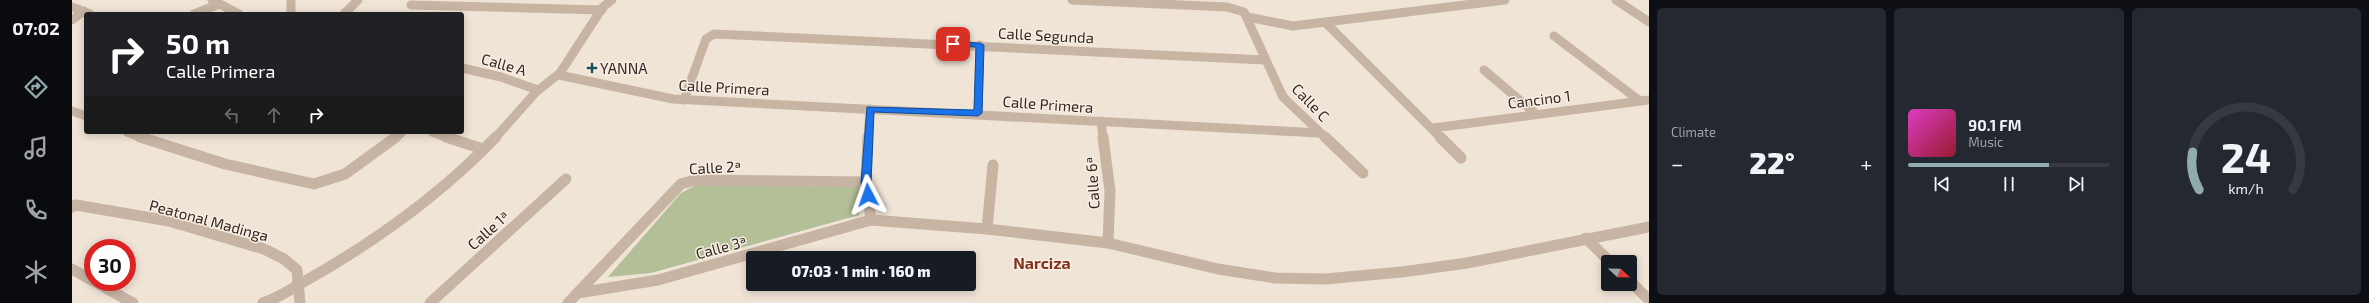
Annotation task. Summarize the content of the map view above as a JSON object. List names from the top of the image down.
{
  "streets": {
    "street": [
      "Calle Segunda",
      "Calle A",
      "Calle Primera",
      "Cancino 1",
      "Calle C",
      "Calle 2ª",
      "Calle 6ª",
      "Peatonal Madinga",
      "Calle 1ª",
      "Calle 3ª"
    ]
  },
  "crossings": [
    ["Calle Segunda", "Calle Primera"],
    ["Calle Segunda", "Calle C"],
    ["Calle Primera", "Calle C"],
    ["Calle Primera", "Calle 6ª"],
    ["Calle 2ª", "Calle 3ª"]
  ],
  "districts": ["Narciza"],
  "places": {
    "health": ["YANNA"]
  },
  "north": "right",
  "page": {
    "tabs": "07:02",
    "tile": "Climate",
    "turn": ["50 m", "Calle Primera"],
    "song": ["90.1 FM", "Music"],
    "heat": ["−", "22°", "+"],
    "limit": "30",
    "trip": "07:03 · 1 min · 160 m",
    "gauge": ["24", "km/h"]
  }
}
